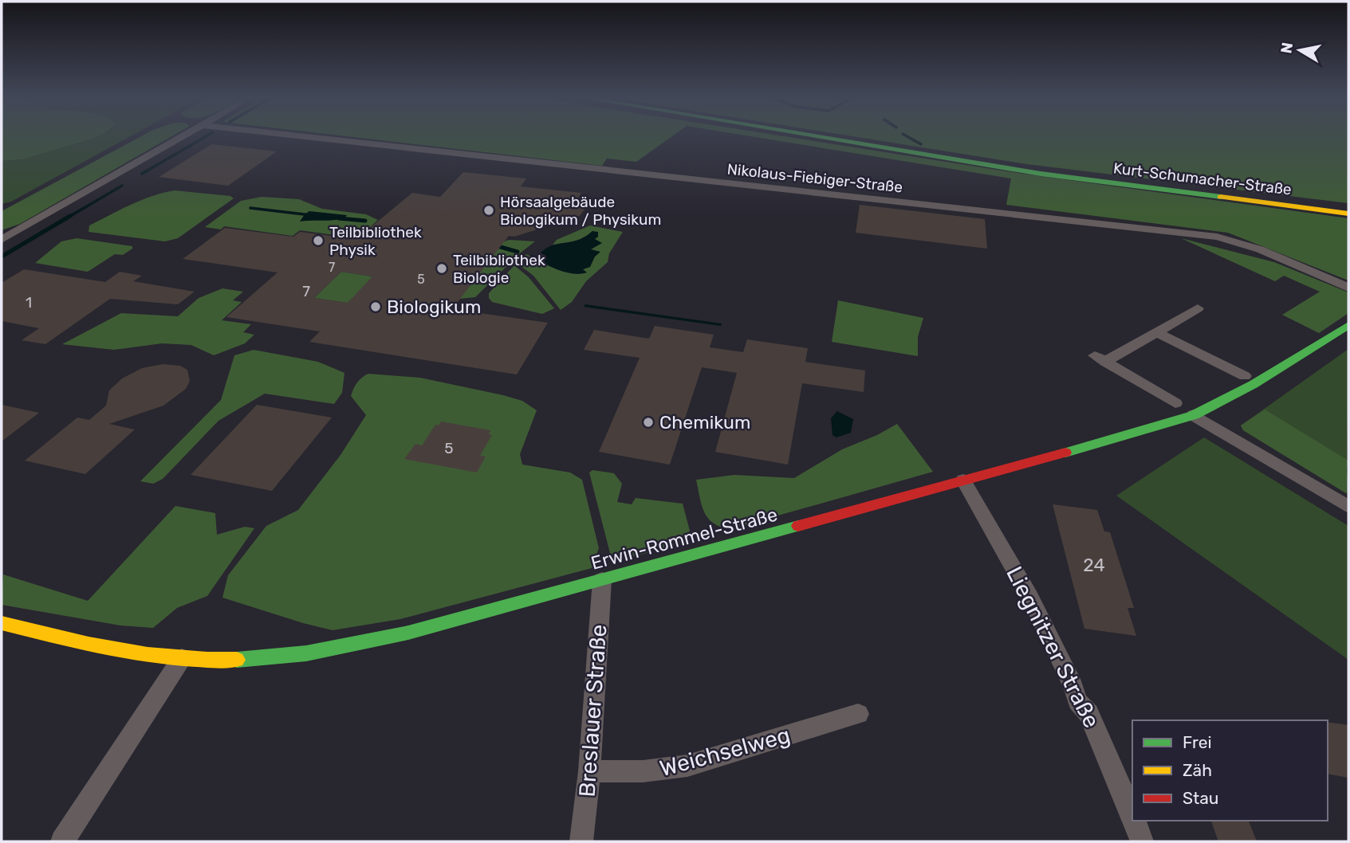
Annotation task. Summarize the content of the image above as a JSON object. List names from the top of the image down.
{
  "streets": {
    "street": [
      "Nikolaus-Fiebiger-Straße",
      "Kurt-Schumacher-Straße",
      "Erwin-Rommel-Straße",
      "Liegnitzer Straße",
      "Breslauer Straße",
      "Weichselweg"
    ]
  },
  "crossings": [
    ["Erwin-Rommel-Straße", "Liegnitzer Straße"],
    ["Erwin-Rommel-Straße", "Breslauer Straße"],
    ["Breslauer Straße", "Weichselweg"]
  ],
  "places": [
    "Hörsaalgebäude Biologikum / Physikum",
    "Teilbibliothek Physik",
    "Teilbibliothek Biologie",
    "Biologikum",
    "Chemikum"
  ],
  "house_numbers": [
    "7",
    "5",
    "7",
    "1",
    "5",
    "24"
  ],
  "legend": ["Frei", "Zäh", "Stau"],
  "north": "left"
}
